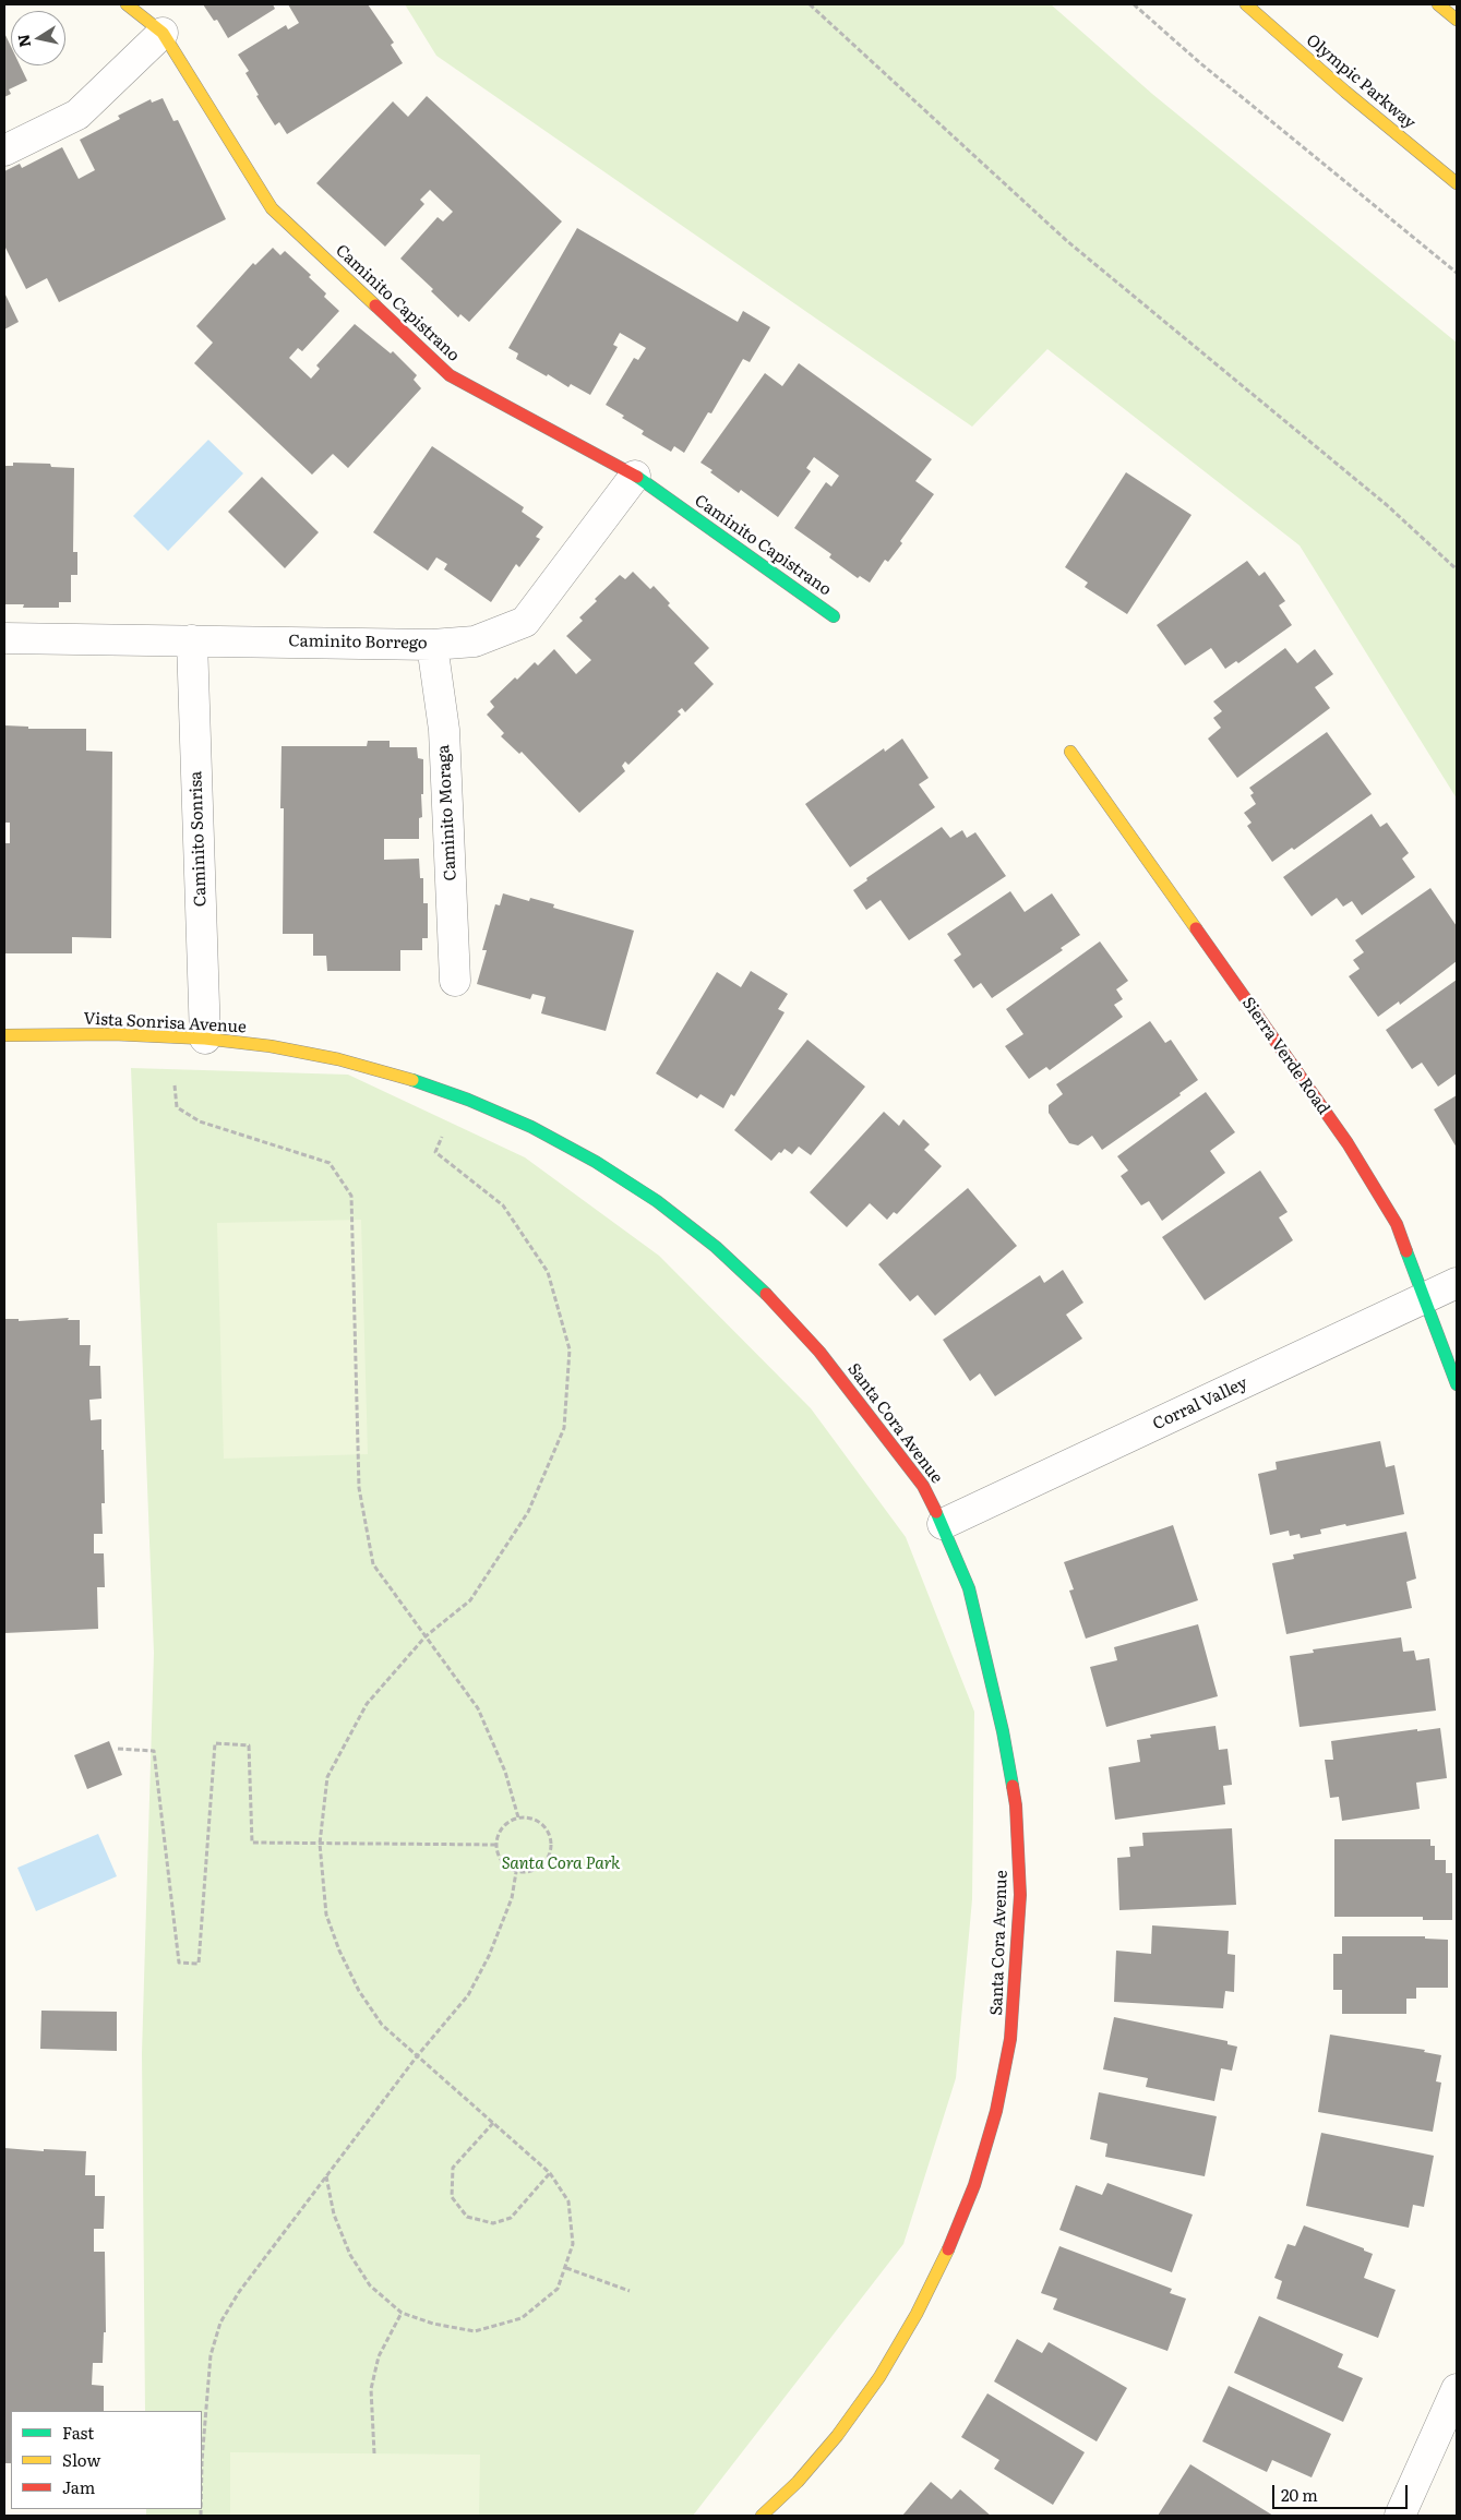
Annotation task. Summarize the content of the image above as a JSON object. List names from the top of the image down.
{
  "streets": {
    "street": [
      "Olympic Parkway",
      "Caminito Capistrano",
      "Caminito Borrego",
      "Caminito Moraga",
      "Caminito Sonrisa",
      "Vista Sonrisa Avenue",
      "Sierra Verde Road",
      "Corral Valley",
      "Santa Cora Avenue"
    ]
  },
  "crossings": [
    ["Caminito Capistrano", "Caminito Borrego"],
    ["Caminito Borrego", "Caminito Moraga"],
    ["Caminito Borrego", "Caminito Sonrisa"],
    ["Caminito Sonrisa", "Vista Sonrisa Avenue"],
    ["Vista Sonrisa Avenue", "Santa Cora Avenue"],
    ["Sierra Verde Road", "Corral Valley"],
    ["Corral Valley", "Santa Cora Avenue"]
  ],
  "parks": ["Santa Cora Park"],
  "legend": ["Fast", "Slow", "Jam"],
  "scale_bar": "20 m",
  "north": "left"
}
